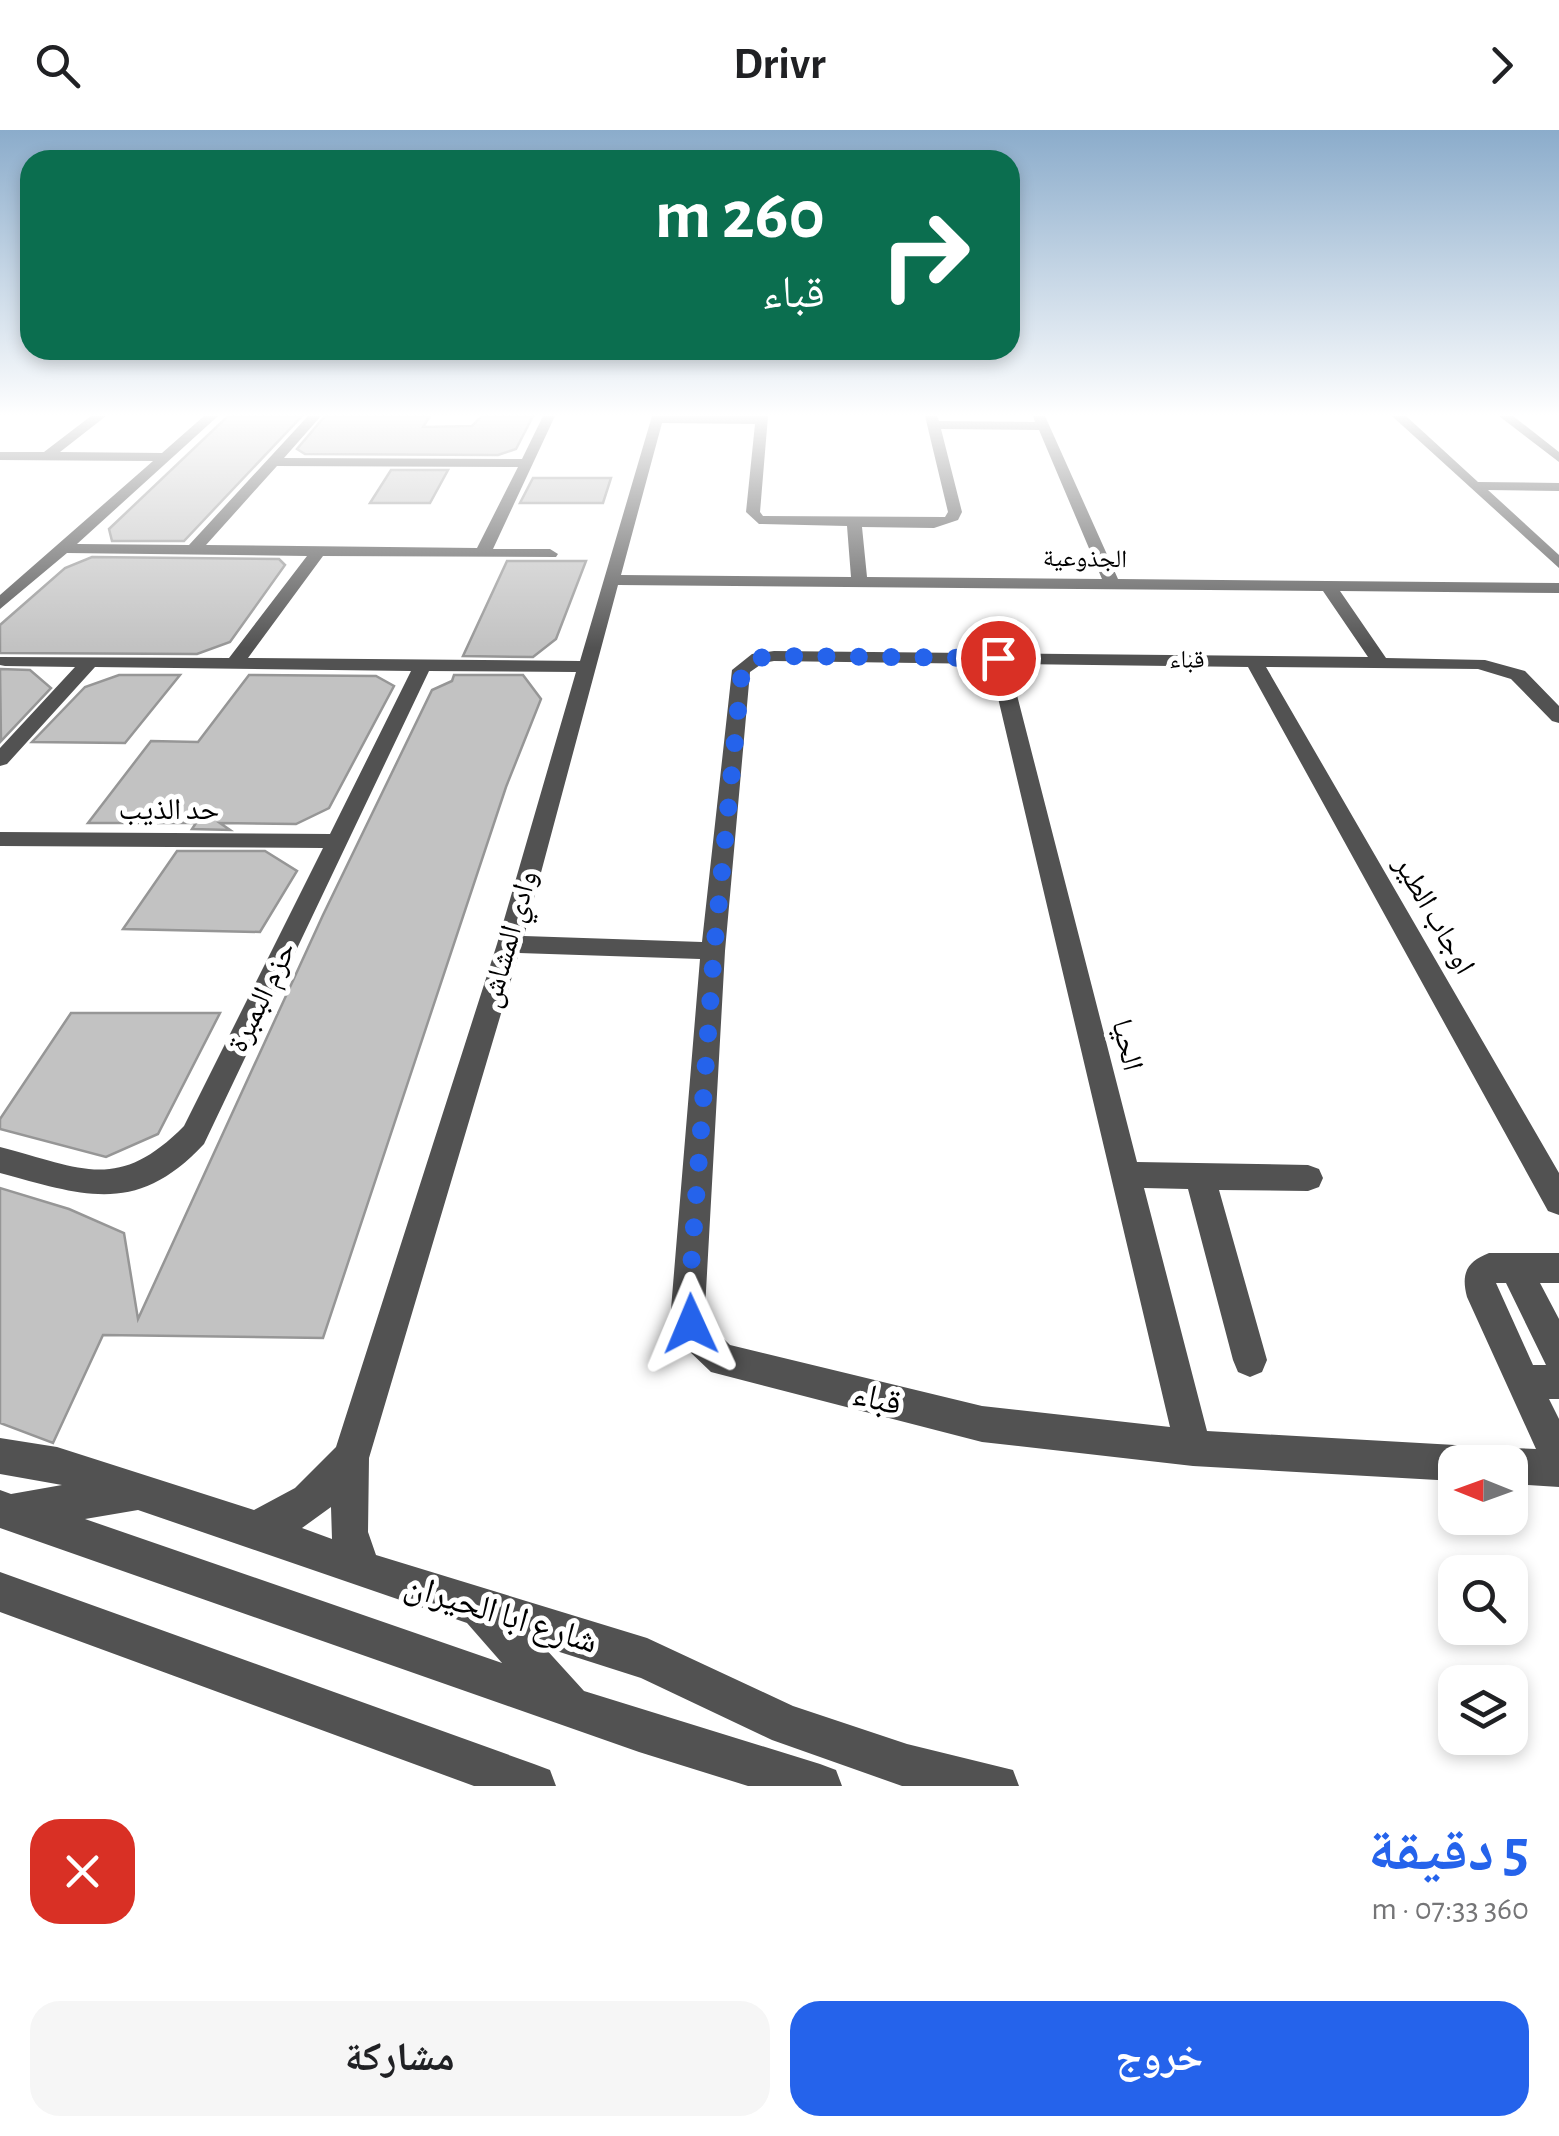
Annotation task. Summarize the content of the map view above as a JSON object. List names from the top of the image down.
{
  "streets": {
    "street": [
      "الجذوعية",
      "قباء",
      "حد الذيب",
      "اوجاب الطير",
      "وادي المشاش",
      "حزم البمبرة",
      "الحيا",
      "شارع ابا الحيران"
    ]
  },
  "crossings": [
    ["الجذوعية", "وادي المشاش"],
    ["قباء", "اوجاب الطير"],
    ["قباء", "الحيا"],
    ["حد الذيب", "حزم البمبرة"],
    ["وادي المشاش", "شارع ابا الحيران"]
  ],
  "north": "left",
  "page": {
    "header": "Drivr",
    "turn": ["260 m", "قباء"],
    "heading": ["5 دقيقة", "360 m · 07:33"],
    "buttons": ["خروج", "مشاركة"]
  }
}
